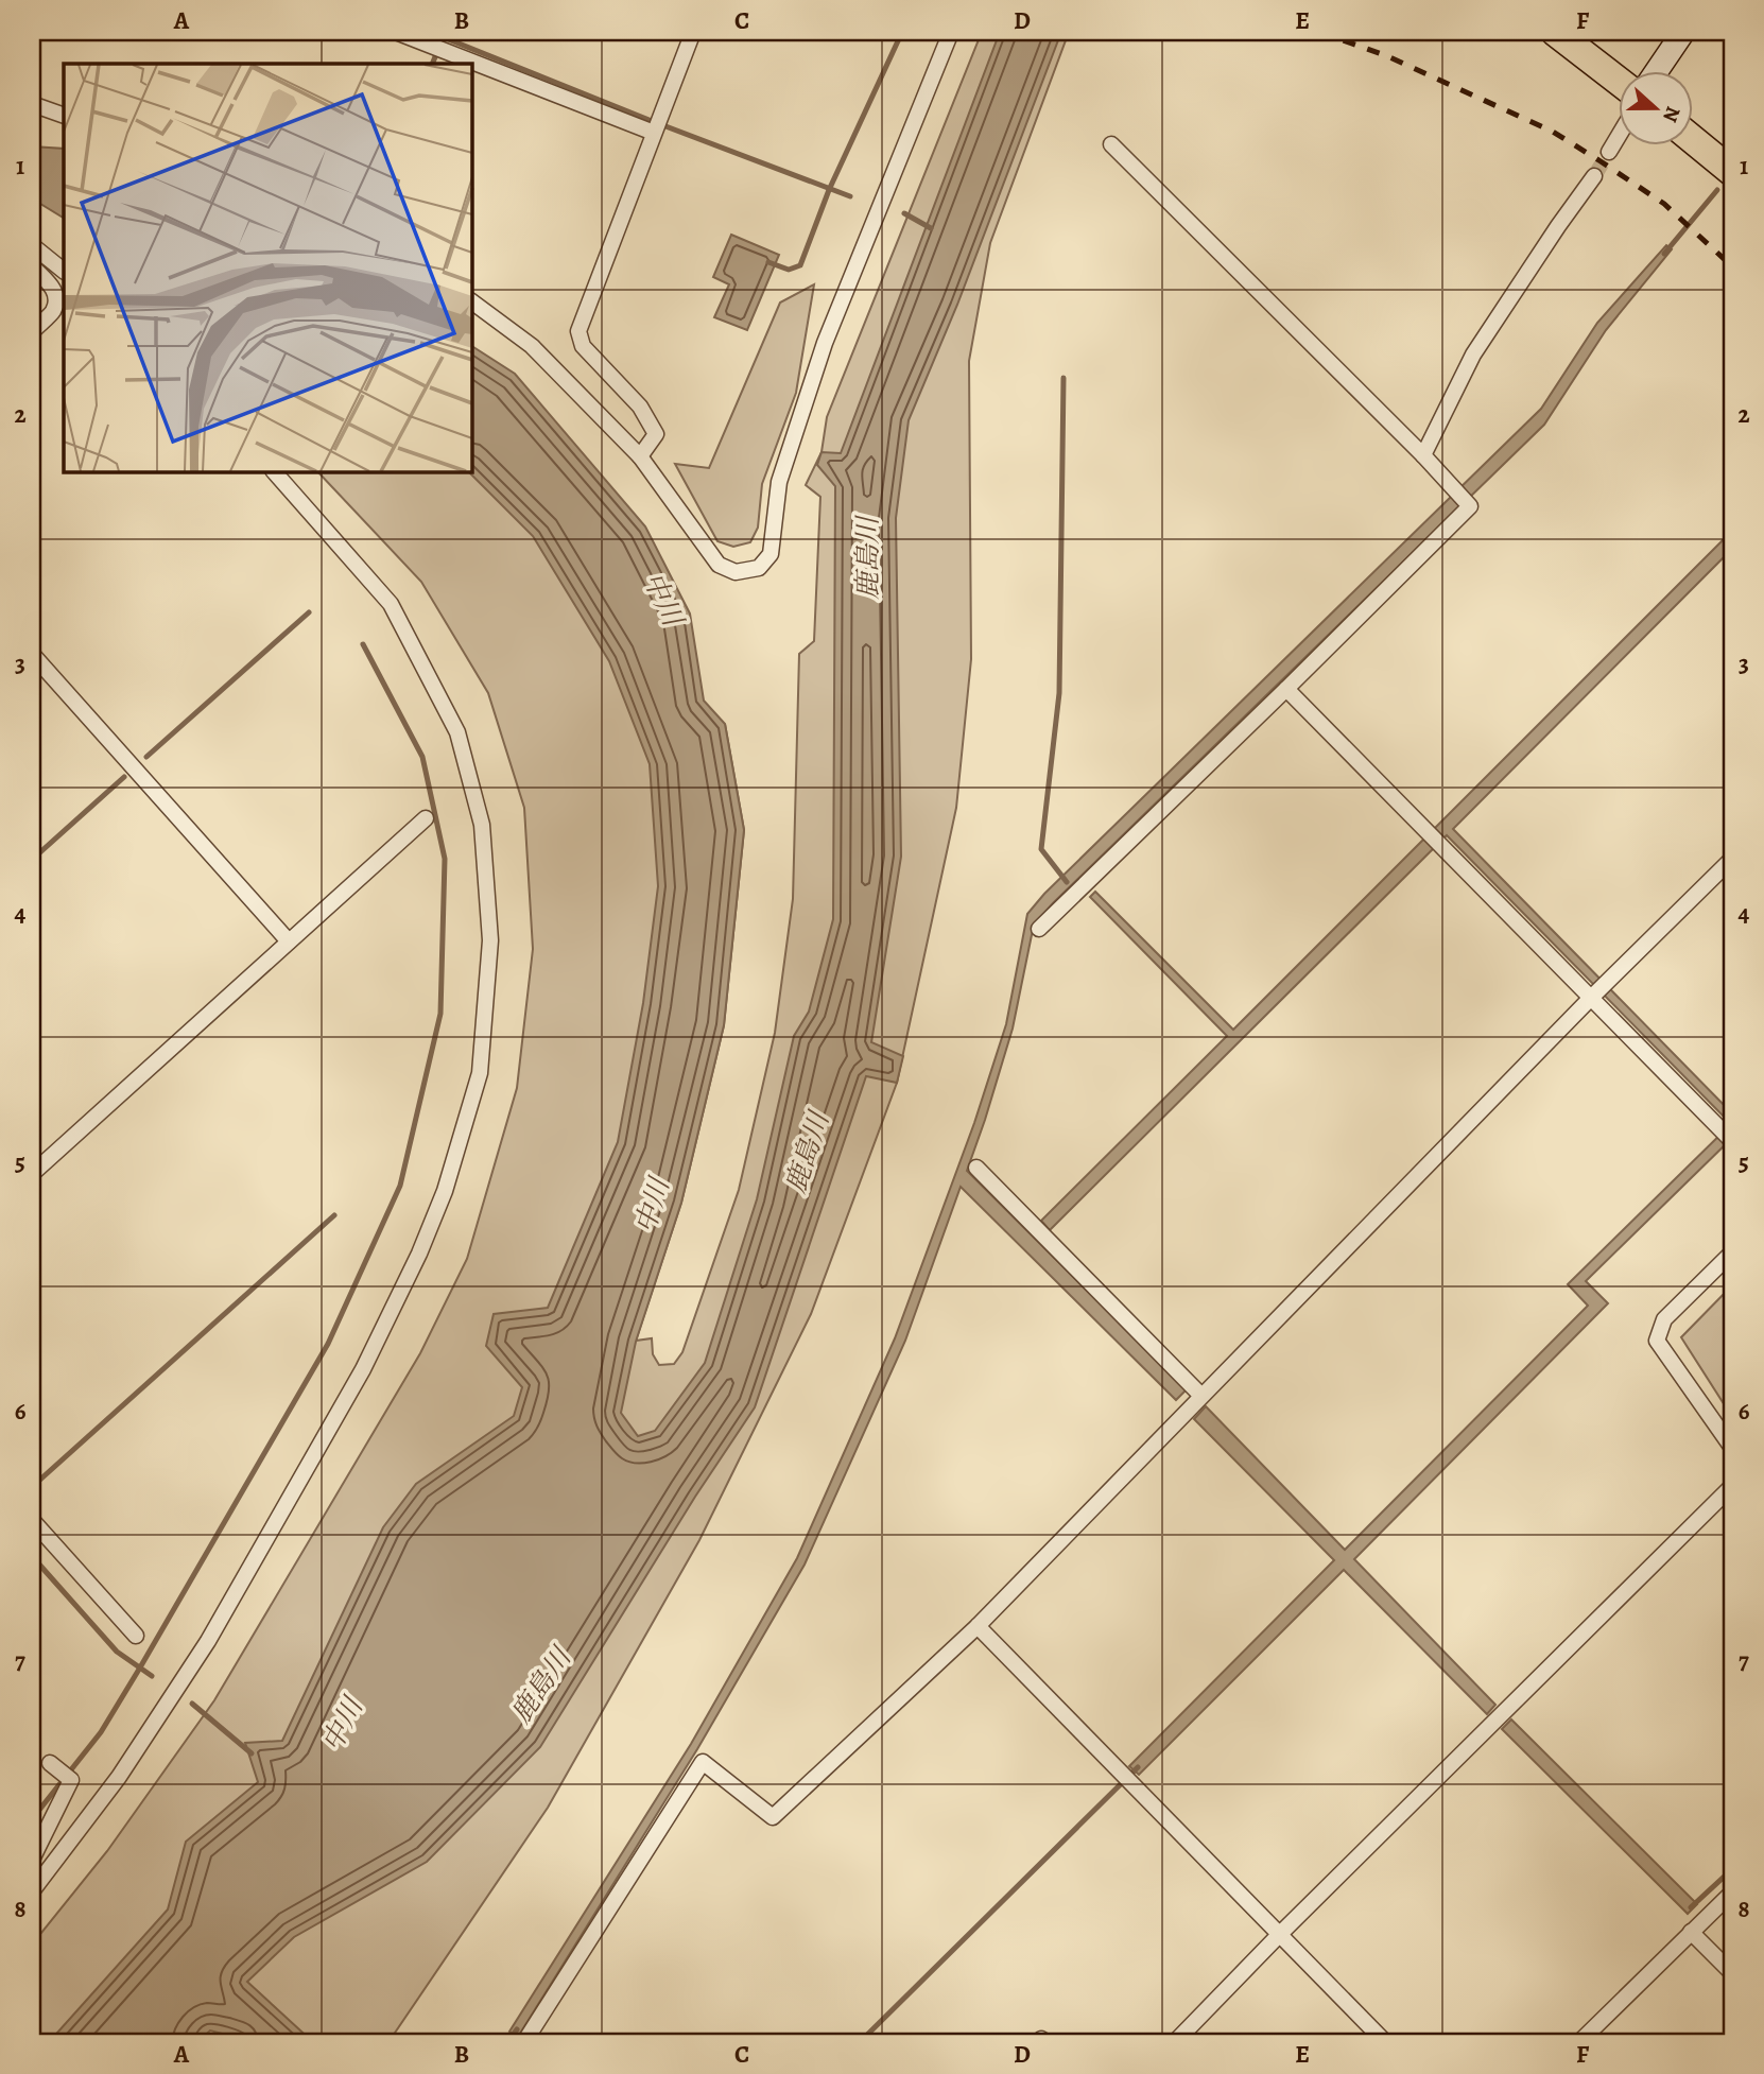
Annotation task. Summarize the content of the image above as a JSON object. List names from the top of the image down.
{
  "water": ["鹿島川", "中川"],
  "north": "right",
  "grid": {
    "columns": [
      "A",
      "B",
      "C",
      "D",
      "E",
      "F"
    ],
    "rows": [
      "1",
      "2",
      "3",
      "4",
      "5",
      "6",
      "7",
      "8"
    ]
  }
}
